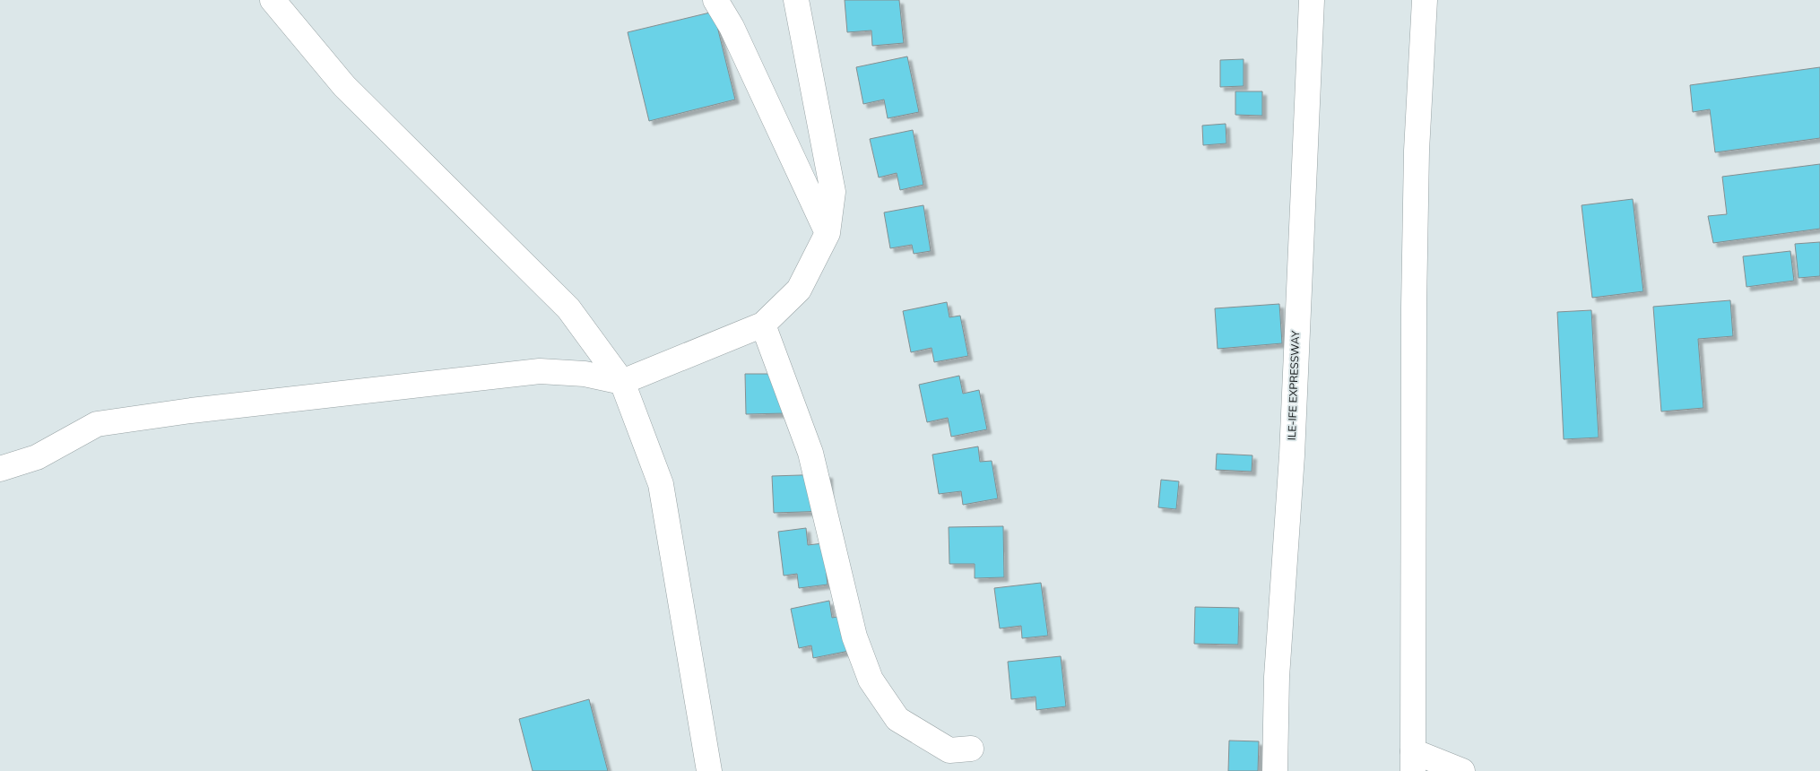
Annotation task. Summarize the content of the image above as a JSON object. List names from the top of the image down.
{
  "streets": {
    "main road": ["ILE-IFE EXPRESSWAY"]
  }
}
